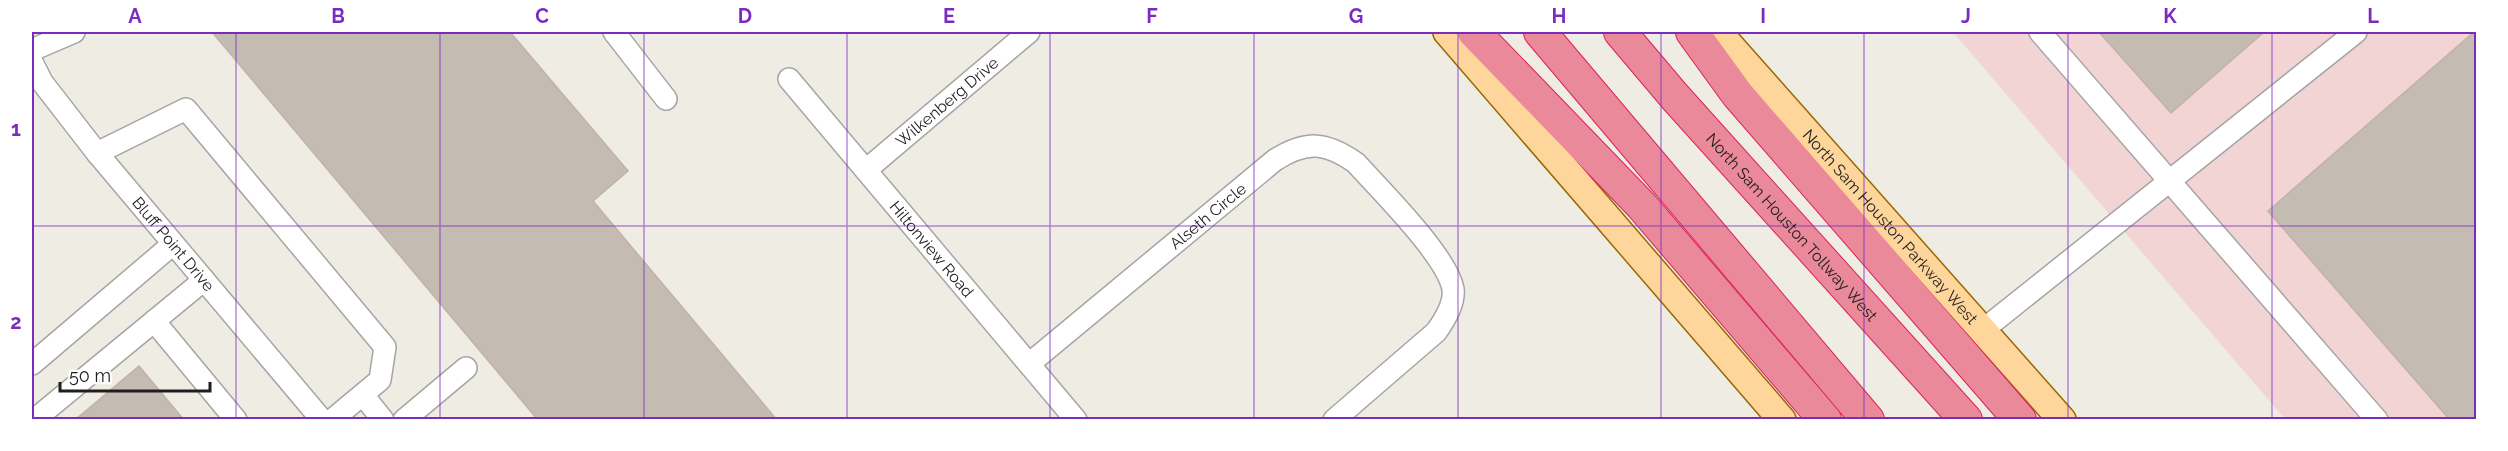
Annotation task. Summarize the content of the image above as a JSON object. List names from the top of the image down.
{
  "streets": {
    "highway": ["North Sam Houston Tollway West"],
    "main road": ["North Sam Houston Parkway West"],
    "street": [
      "Wilkenberg Drive",
      "Alseth Circle",
      "Bluff Point Drive",
      "Hiltonview Road"
    ]
  },
  "crossings": [
    ["Wilkenberg Drive", "Hiltonview Road"],
    ["Alseth Circle", "Hiltonview Road"]
  ],
  "scale_bar": "50 m",
  "grid": {
    "columns": [
      "A",
      "B",
      "C",
      "D",
      "E",
      "F",
      "G",
      "H",
      "I",
      "J",
      "K",
      "L"
    ],
    "rows": ["1", "2"]
  }
}
